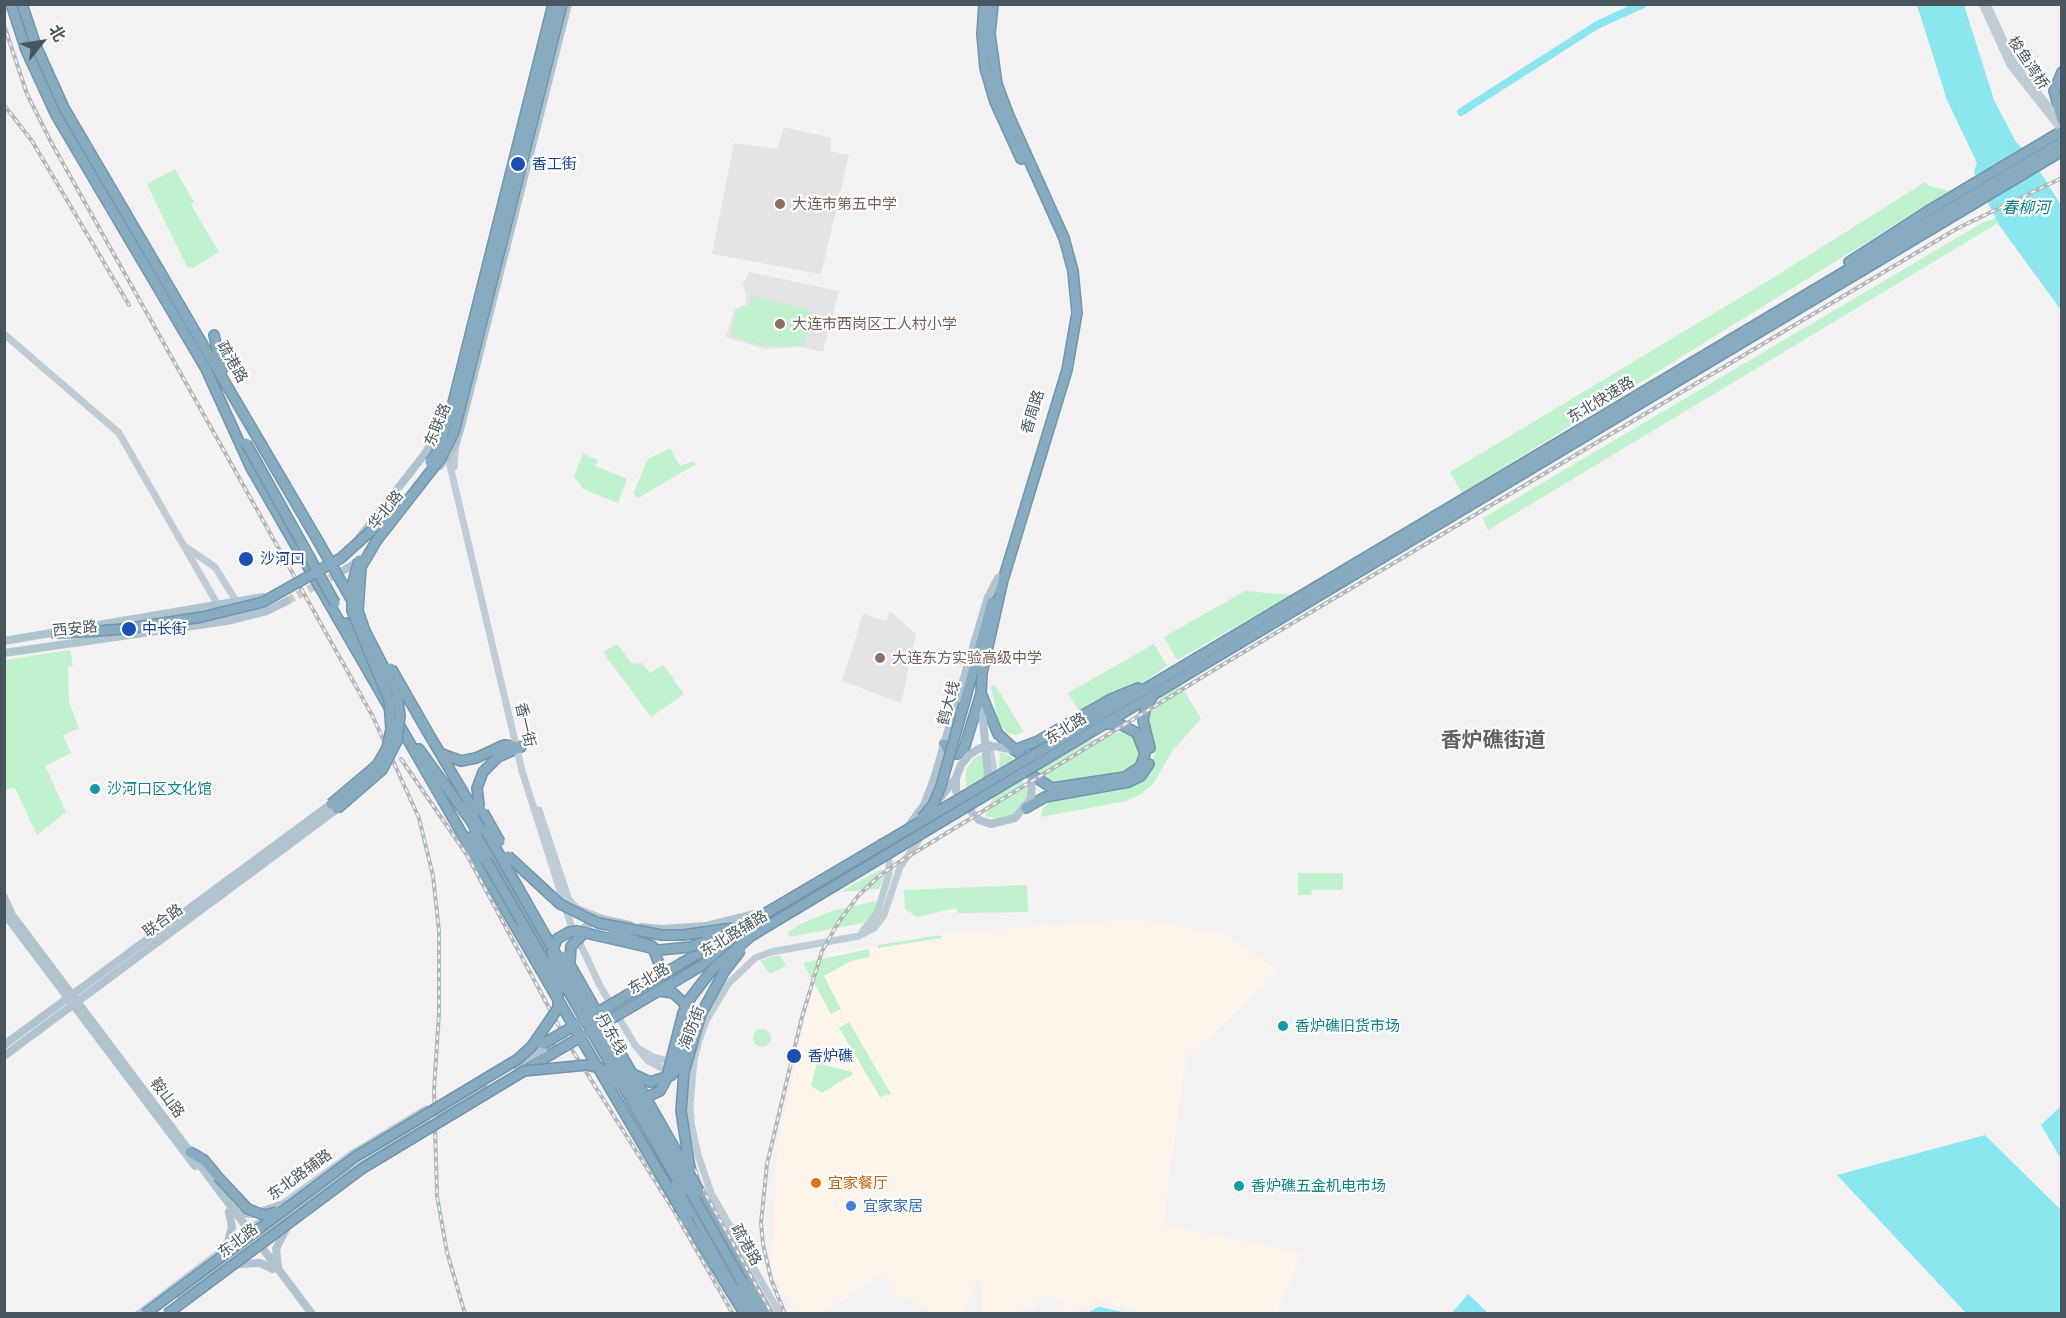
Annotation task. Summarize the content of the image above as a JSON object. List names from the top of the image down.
{
  "streets": {
    "highway": [
      "疏港路",
      "东北快速路",
      "香周路",
      "东联路",
      "鹤大线",
      "东北路",
      "丹东线"
    ],
    "main road": [
      "华北路",
      "西安路",
      "联合路",
      "鞍山路"
    ],
    "street": [
      "梭鱼湾桥",
      "香一街",
      "东北路辅路",
      "海防街"
    ]
  },
  "crossings": [
    ["东北快速路", "东北路"],
    ["香周路", "鹤大线"],
    ["香周路", "东北路"],
    ["东联路", "联合路"],
    ["华北路", "香一街"],
    ["鹤大线", "东北路"],
    ["香一街", "东北路"],
    ["香一街", "东北路辅路"],
    ["东北路", "东北路辅路"],
    ["东北路", "鞍山路"],
    ["联合路", "鞍山路"],
    ["东北路辅路", "鞍山路"]
  ],
  "districts": ["香炉礁街道"],
  "water": ["春柳河"],
  "places": [
    "香工街",
    "大连市第五中学",
    "大连市西岗区工人村小学",
    "沙河口",
    "中长街",
    "大连东方实验高级中学",
    "沙河口区文化馆",
    "香炉礁旧货市场",
    "香炉礁",
    "宜家餐厅",
    "香炉礁五金机电市场",
    "宜家家居"
  ],
  "north": "top right"
}
